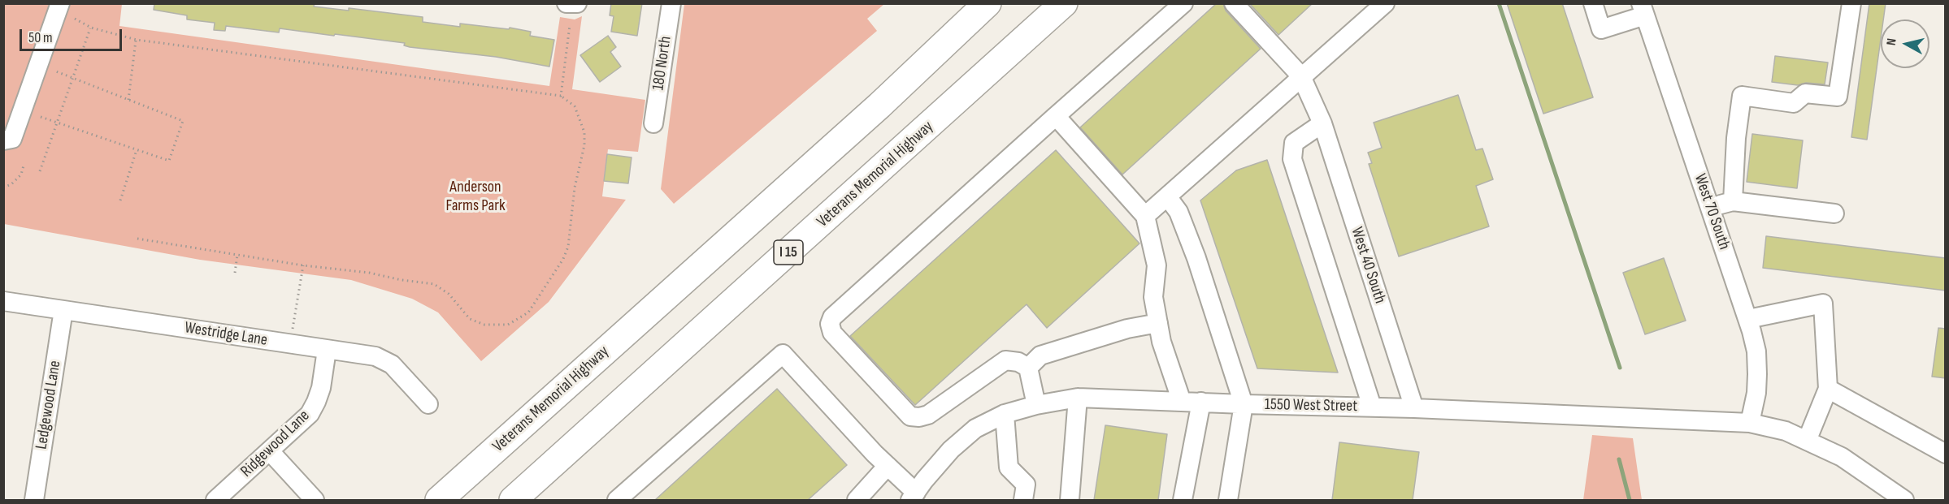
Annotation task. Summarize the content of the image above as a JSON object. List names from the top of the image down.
{
  "streets": {
    "highway": ["Veterans Memorial Highway", "I 15"],
    "street": [
      "180 North",
      "West 70 South",
      "West 40 South",
      "Westridge Lane",
      "Ledgewood Lane",
      "1550 West Street",
      "Ridgewood Lane"
    ]
  },
  "crossings": [
    ["West 70 South", "1550 West Street"],
    ["West 40 South", "1550 West Street"],
    ["Westridge Lane", "Ledgewood Lane"],
    ["Westridge Lane", "Ridgewood Lane"]
  ],
  "parks": ["Anderson Farms Park"],
  "scale_bar": "50 m",
  "north": "left"
}
